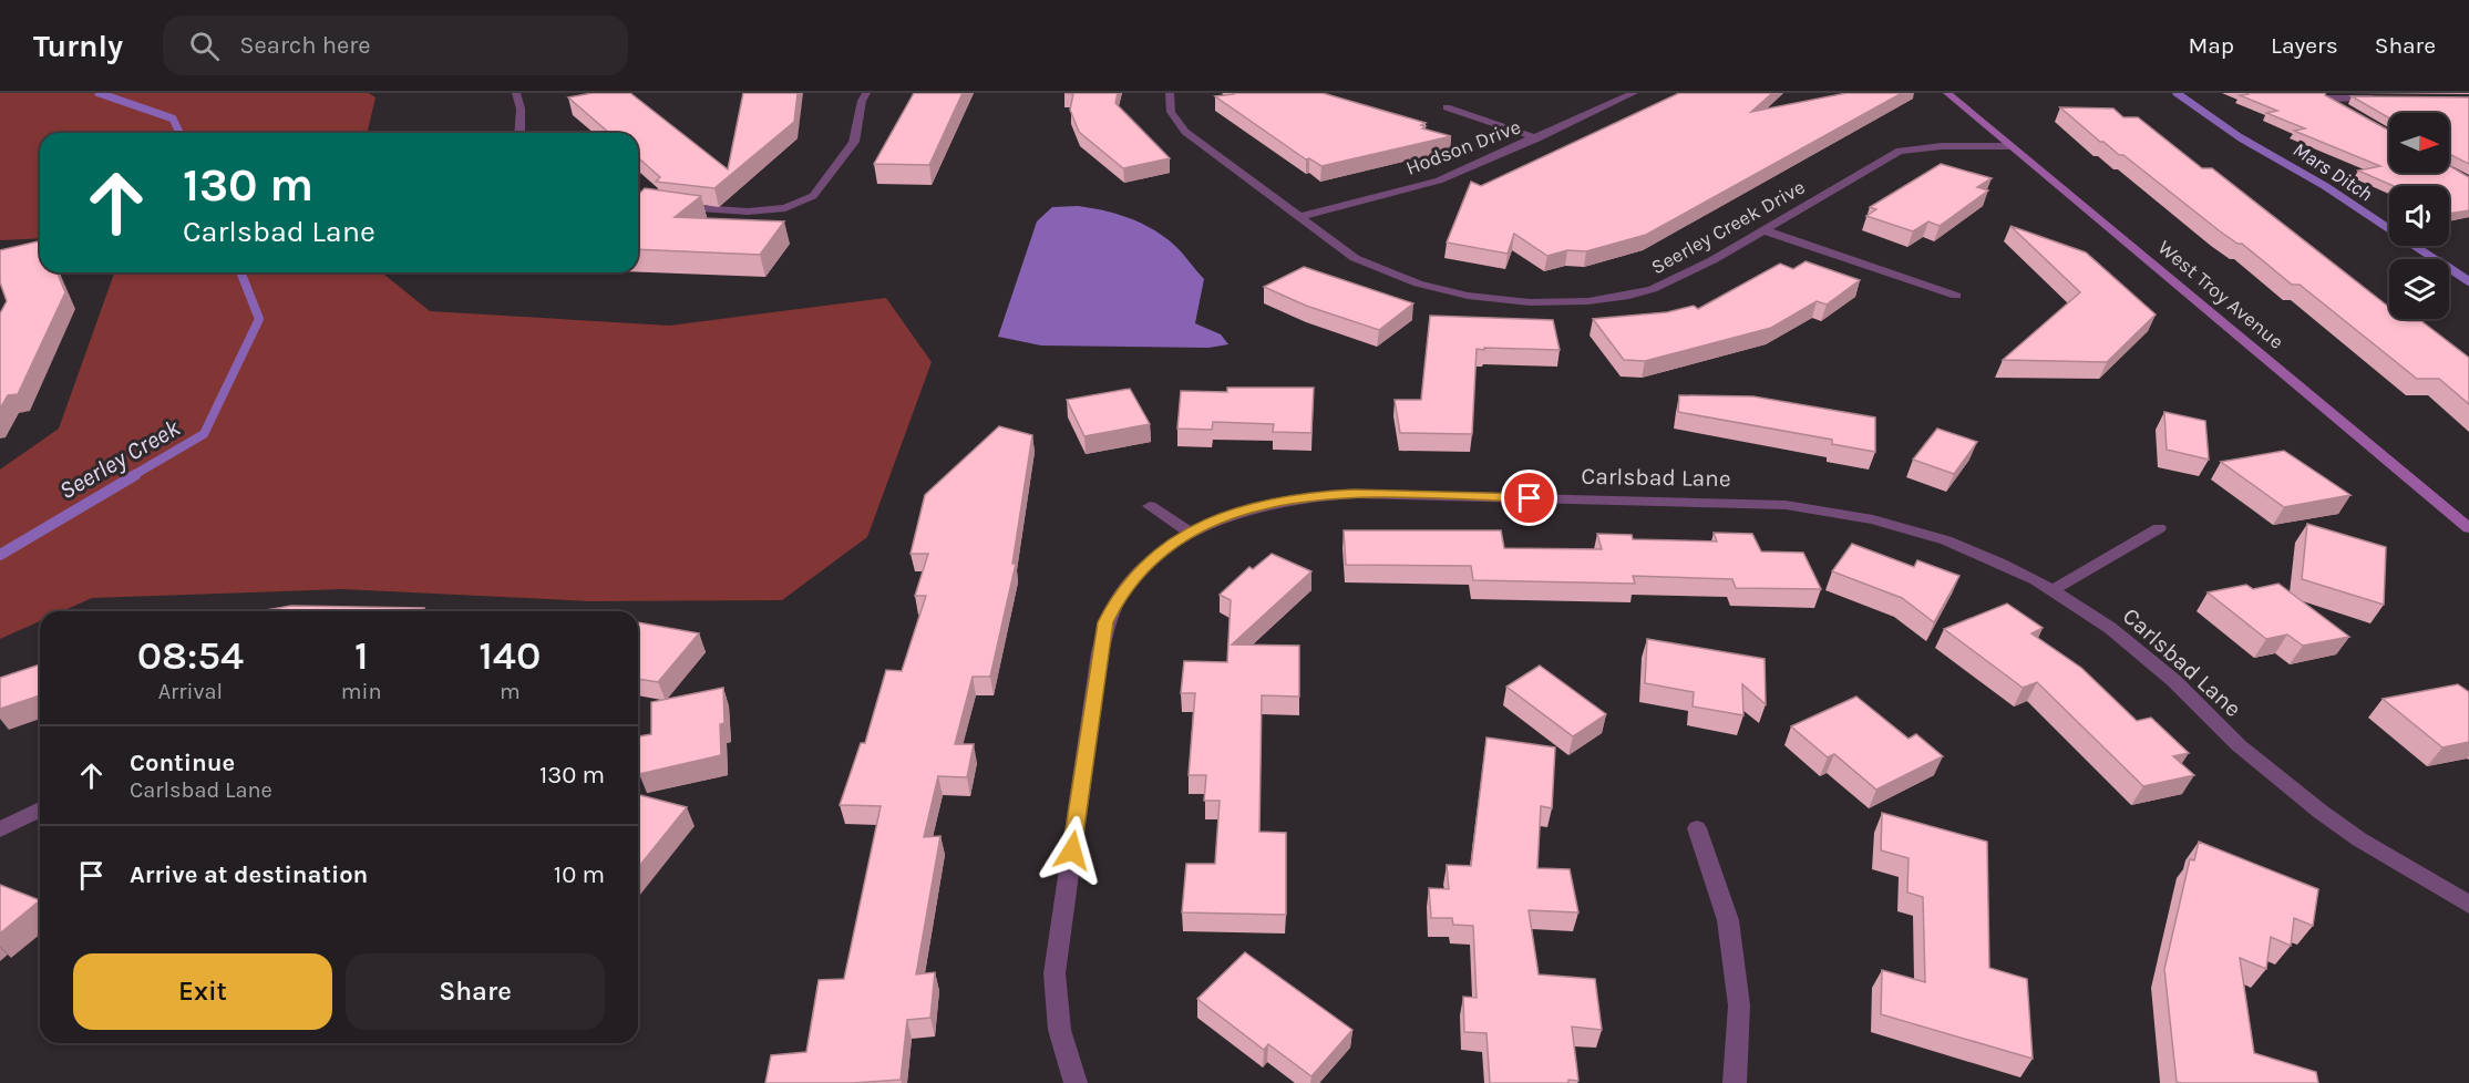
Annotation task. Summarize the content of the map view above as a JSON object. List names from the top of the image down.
{
  "streets": {
    "street": [
      "Hodson Drive",
      "Seerley Creek Drive",
      "West Troy Avenue",
      "Carlsbad Lane"
    ]
  },
  "crossings": [
    ["Hodson Drive", "Seerley Creek Drive"],
    ["Seerley Creek Drive", "West Troy Avenue"]
  ],
  "water": ["Mars Ditch", "Seerley Creek"],
  "north": "right",
  "page": {
    "header": "Turnly",
    "search": "Search here",
    "nav": ["Map", "Layers", "Share"],
    "turn": ["130 m", "Carlsbad Lane"],
    "eta": [
      "08:54",
      "Arrival",
      "1",
      "min",
      "140",
      "m"
    ],
    "list": [
      {
        "name": "Continue",
        "note": "Carlsbad Lane",
        "value": "130 m"
      },
      {
        "name": "Arrive at destination",
        "value": "10 m"
      }
    ],
    "buttons": ["Exit", "Share"]
  }
}
